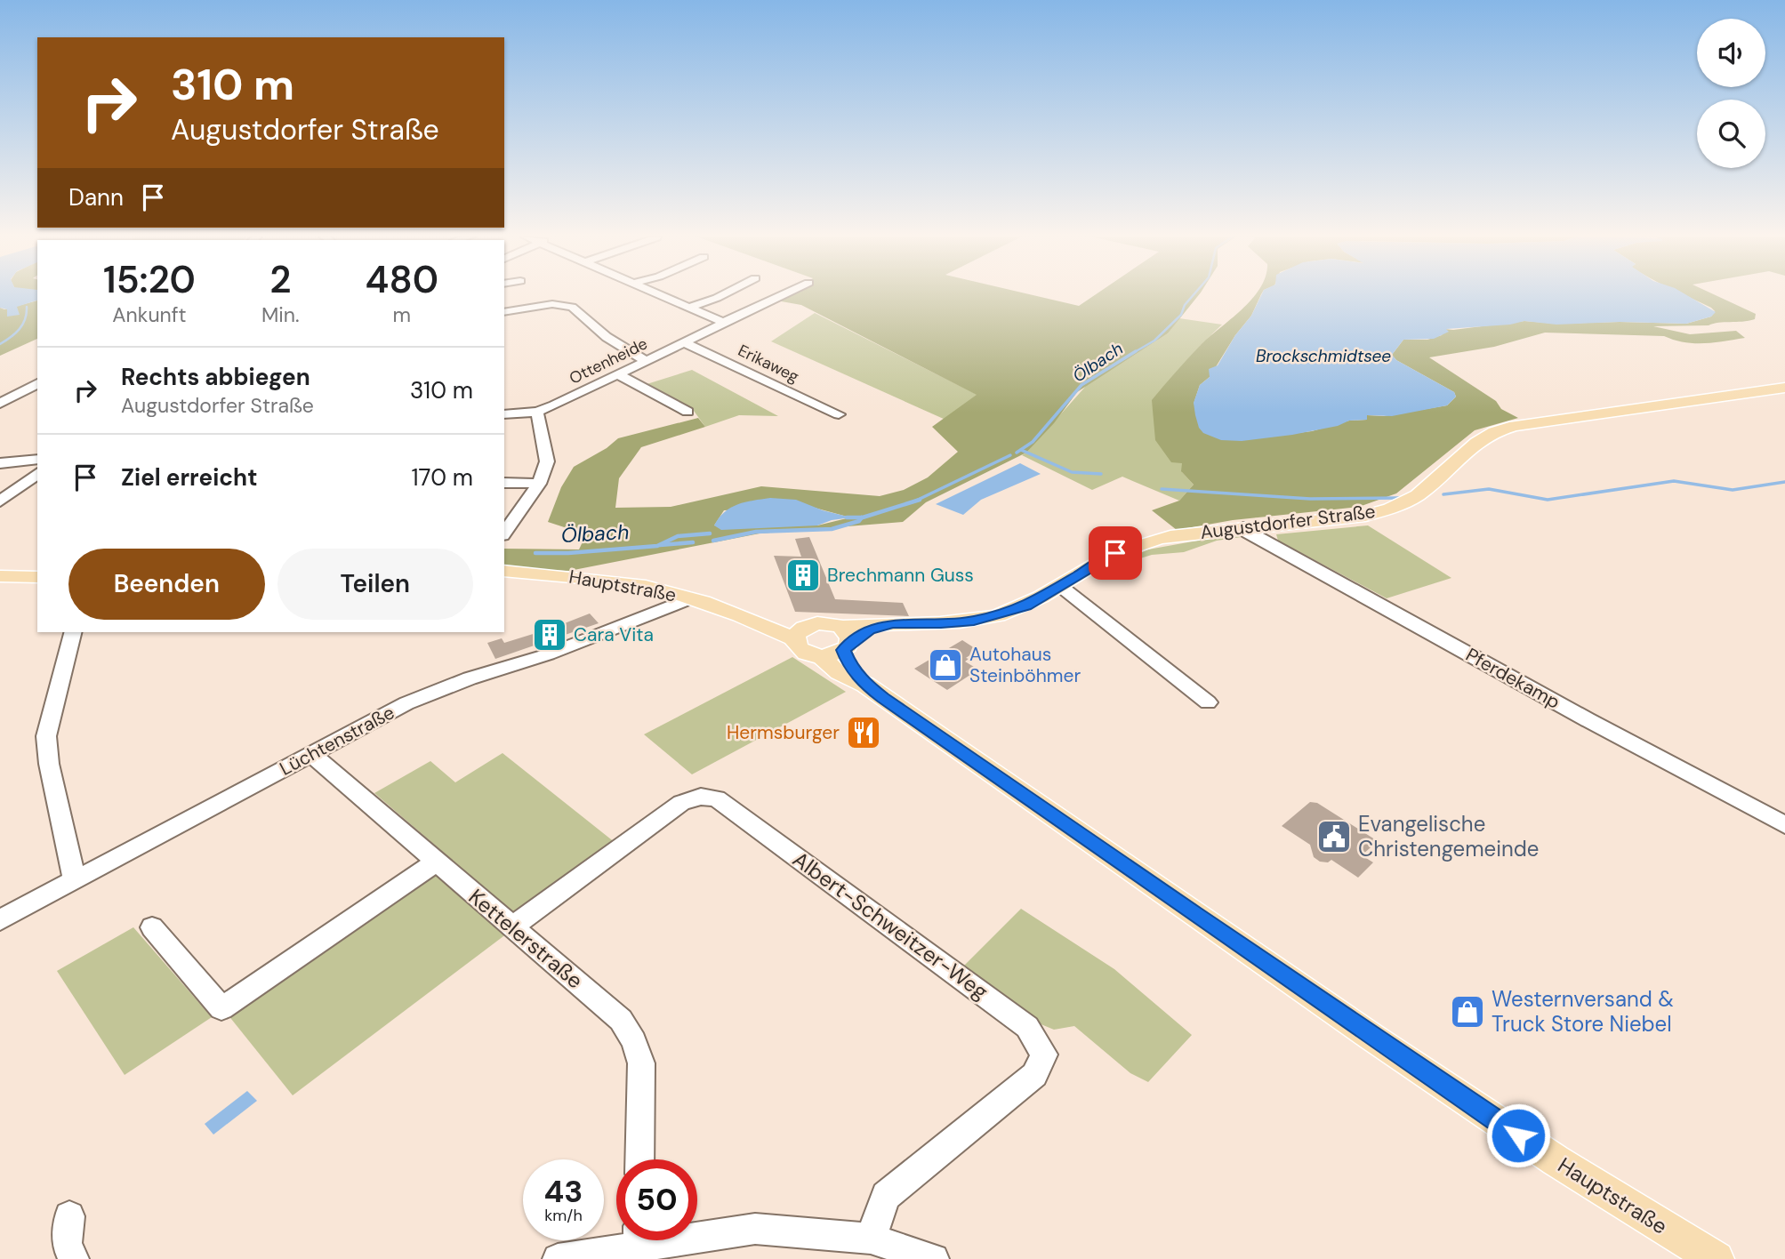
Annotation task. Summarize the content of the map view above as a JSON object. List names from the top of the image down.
{
  "streets": {
    "main road": ["Augustdorfer Straße", "Hauptstraße"],
    "street": [
      "Ottenheide",
      "Erikaweg",
      "Pferdekamp",
      "Lüchtenstraße",
      "Albert-Schweitzer-Weg",
      "Kettelerstraße"
    ]
  },
  "crossings": [
    ["Ottenheide", "Erikaweg"],
    ["Augustdorfer Straße", "Hauptstraße"],
    ["Augustdorfer Straße", "Pferdekamp"],
    ["Hauptstraße", "Lüchtenstraße"],
    ["Lüchtenstraße", "Kettelerstraße"],
    ["Albert-Schweitzer-Weg", "Kettelerstraße"]
  ],
  "water": ["Brockschmidtsee", "Ölbach"],
  "places": {
    "building": ["Brechmann Guss", "Cara Vita"],
    "shop": ["Autohaus Steinböhmer", "Westernversand & Truck Store Niebel"],
    "restaurant": ["Hermsburger"],
    "public building": ["Evangelische Christengemeinde"]
  },
  "page": {
    "turn": ["310 m", "Augustdorfer Straße"],
    "then": "Dann",
    "eta": [
      "15:20",
      "Ankunft",
      "2",
      "Min.",
      "480",
      "m"
    ],
    "list": [
      {
        "name": "Rechts abbiegen",
        "note": "Augustdorfer Straße",
        "value": "310 m"
      },
      {
        "name": "Ziel erreicht",
        "value": "170 m"
      }
    ],
    "buttons": ["Beenden", "Teilen"],
    "speed": "43 km/h",
    "limit": "50"
  }
}
